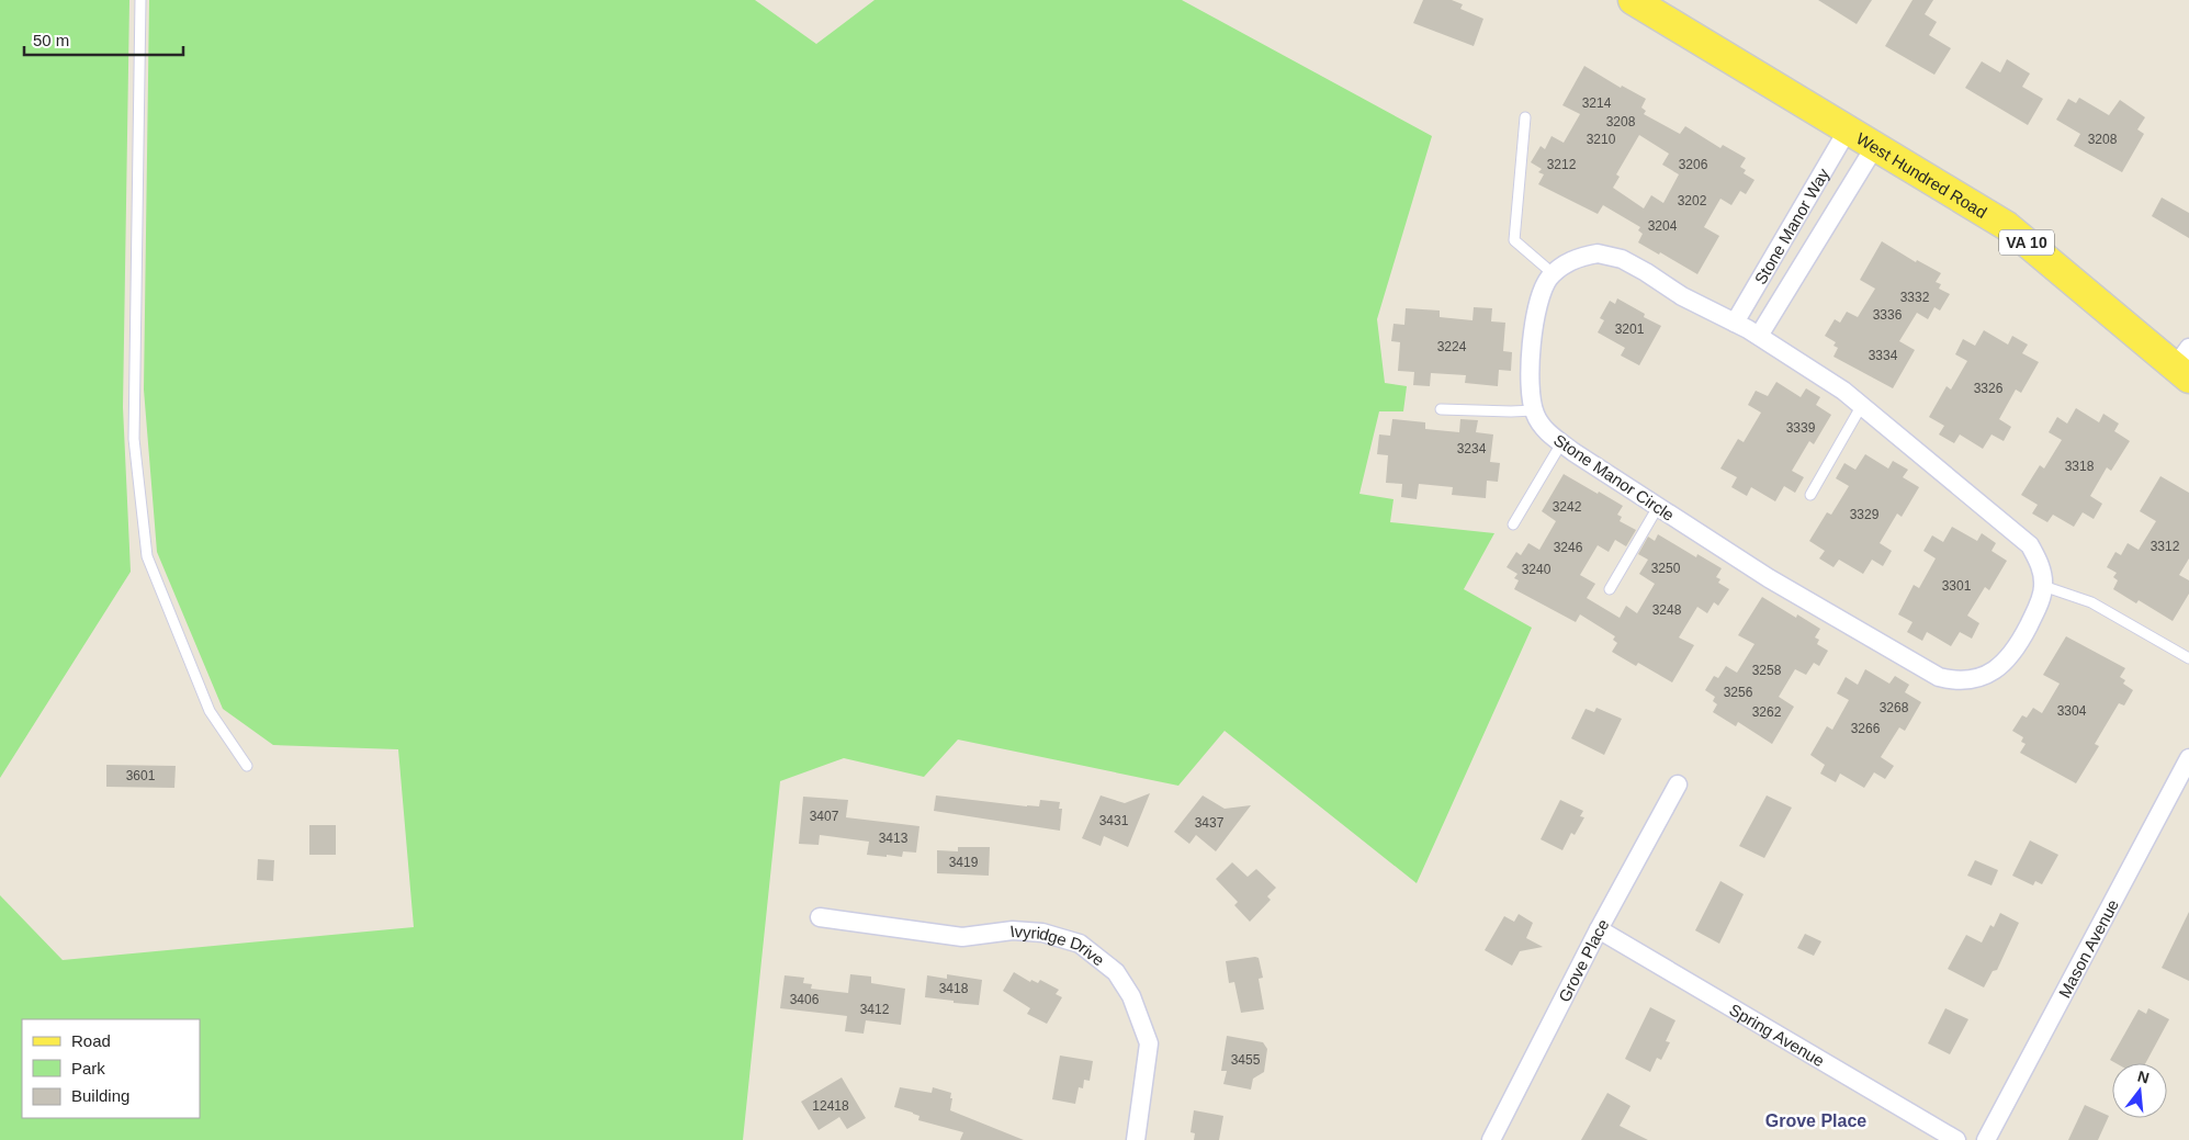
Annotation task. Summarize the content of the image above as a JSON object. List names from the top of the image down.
{
  "streets": {
    "main road": ["West Hundred Road", "VA 10"],
    "street": [
      "Stone Manor Way",
      "Stone Manor Circle",
      "Ivyridge Drive",
      "Mason Avenue",
      "Grove Place",
      "Spring Avenue"
    ]
  },
  "crossings": [
    ["West Hundred Road", "Stone Manor Way"],
    ["Stone Manor Way", "Stone Manor Circle"],
    ["Grove Place", "Spring Avenue"]
  ],
  "districts": ["Grove Place"],
  "house_numbers": [
    "3214",
    "3208",
    "3210",
    "3208",
    "3212",
    "3206",
    "3202",
    "3204",
    "3332",
    "3336",
    "3201",
    "3224",
    "3334",
    "3326",
    "3339",
    "3234",
    "3318",
    "3242",
    "3329",
    "3312",
    "3246",
    "3250",
    "3240",
    "3301",
    "3248",
    "3258",
    "3256",
    "3268",
    "3304",
    "3262",
    "3266",
    "3601",
    "3407",
    "3431",
    "3437",
    "3413",
    "3419",
    "3418",
    "3406",
    "3412",
    "3455",
    "12418"
  ],
  "legend": ["Road", "Park", "Building"],
  "scale_bar": "50 m",
  "north": "top"
}
